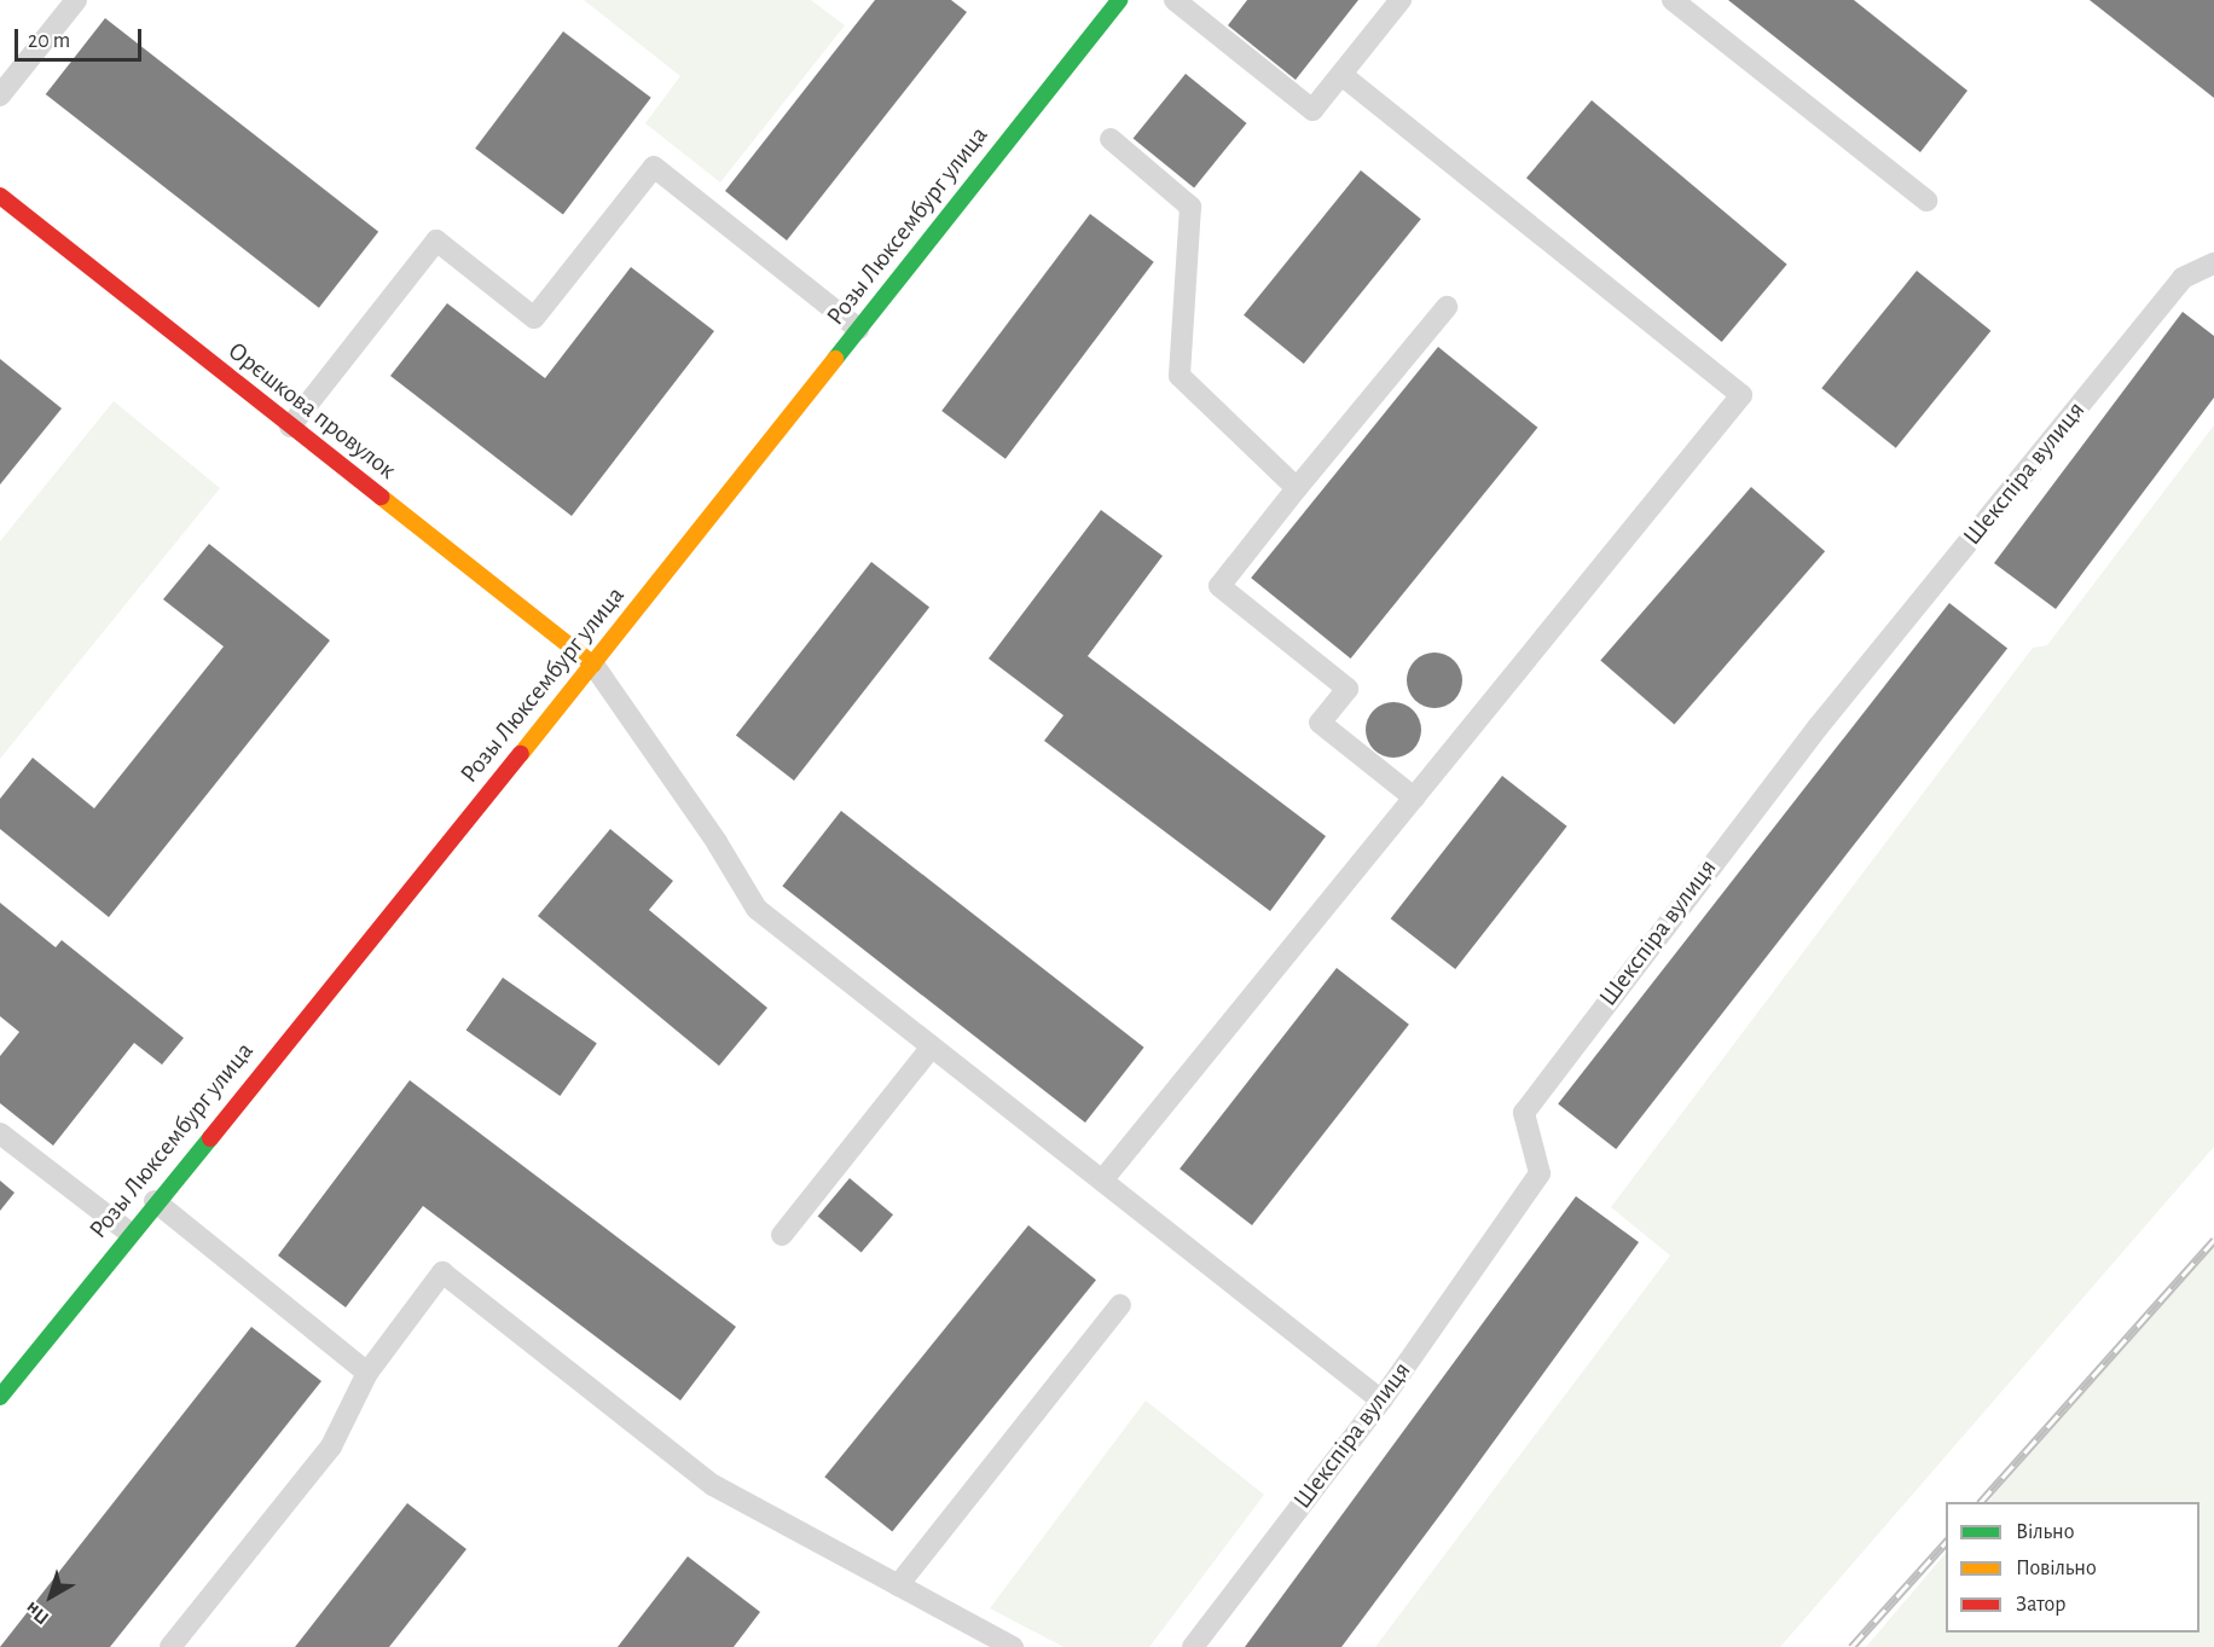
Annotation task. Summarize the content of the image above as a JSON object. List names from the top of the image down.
{
  "streets": {
    "street": ["Розы Люксембург улица", "Орєшкова провулок"],
    "lane": ["Шекспіра вулиця"]
  },
  "crossings": [
    ["Розы Люксембург улица", "Орєшкова провулок"]
  ],
  "legend": ["Вільно", "Повільно", "Затор"],
  "scale_bar": "20 m",
  "north": "bottom left"
}
